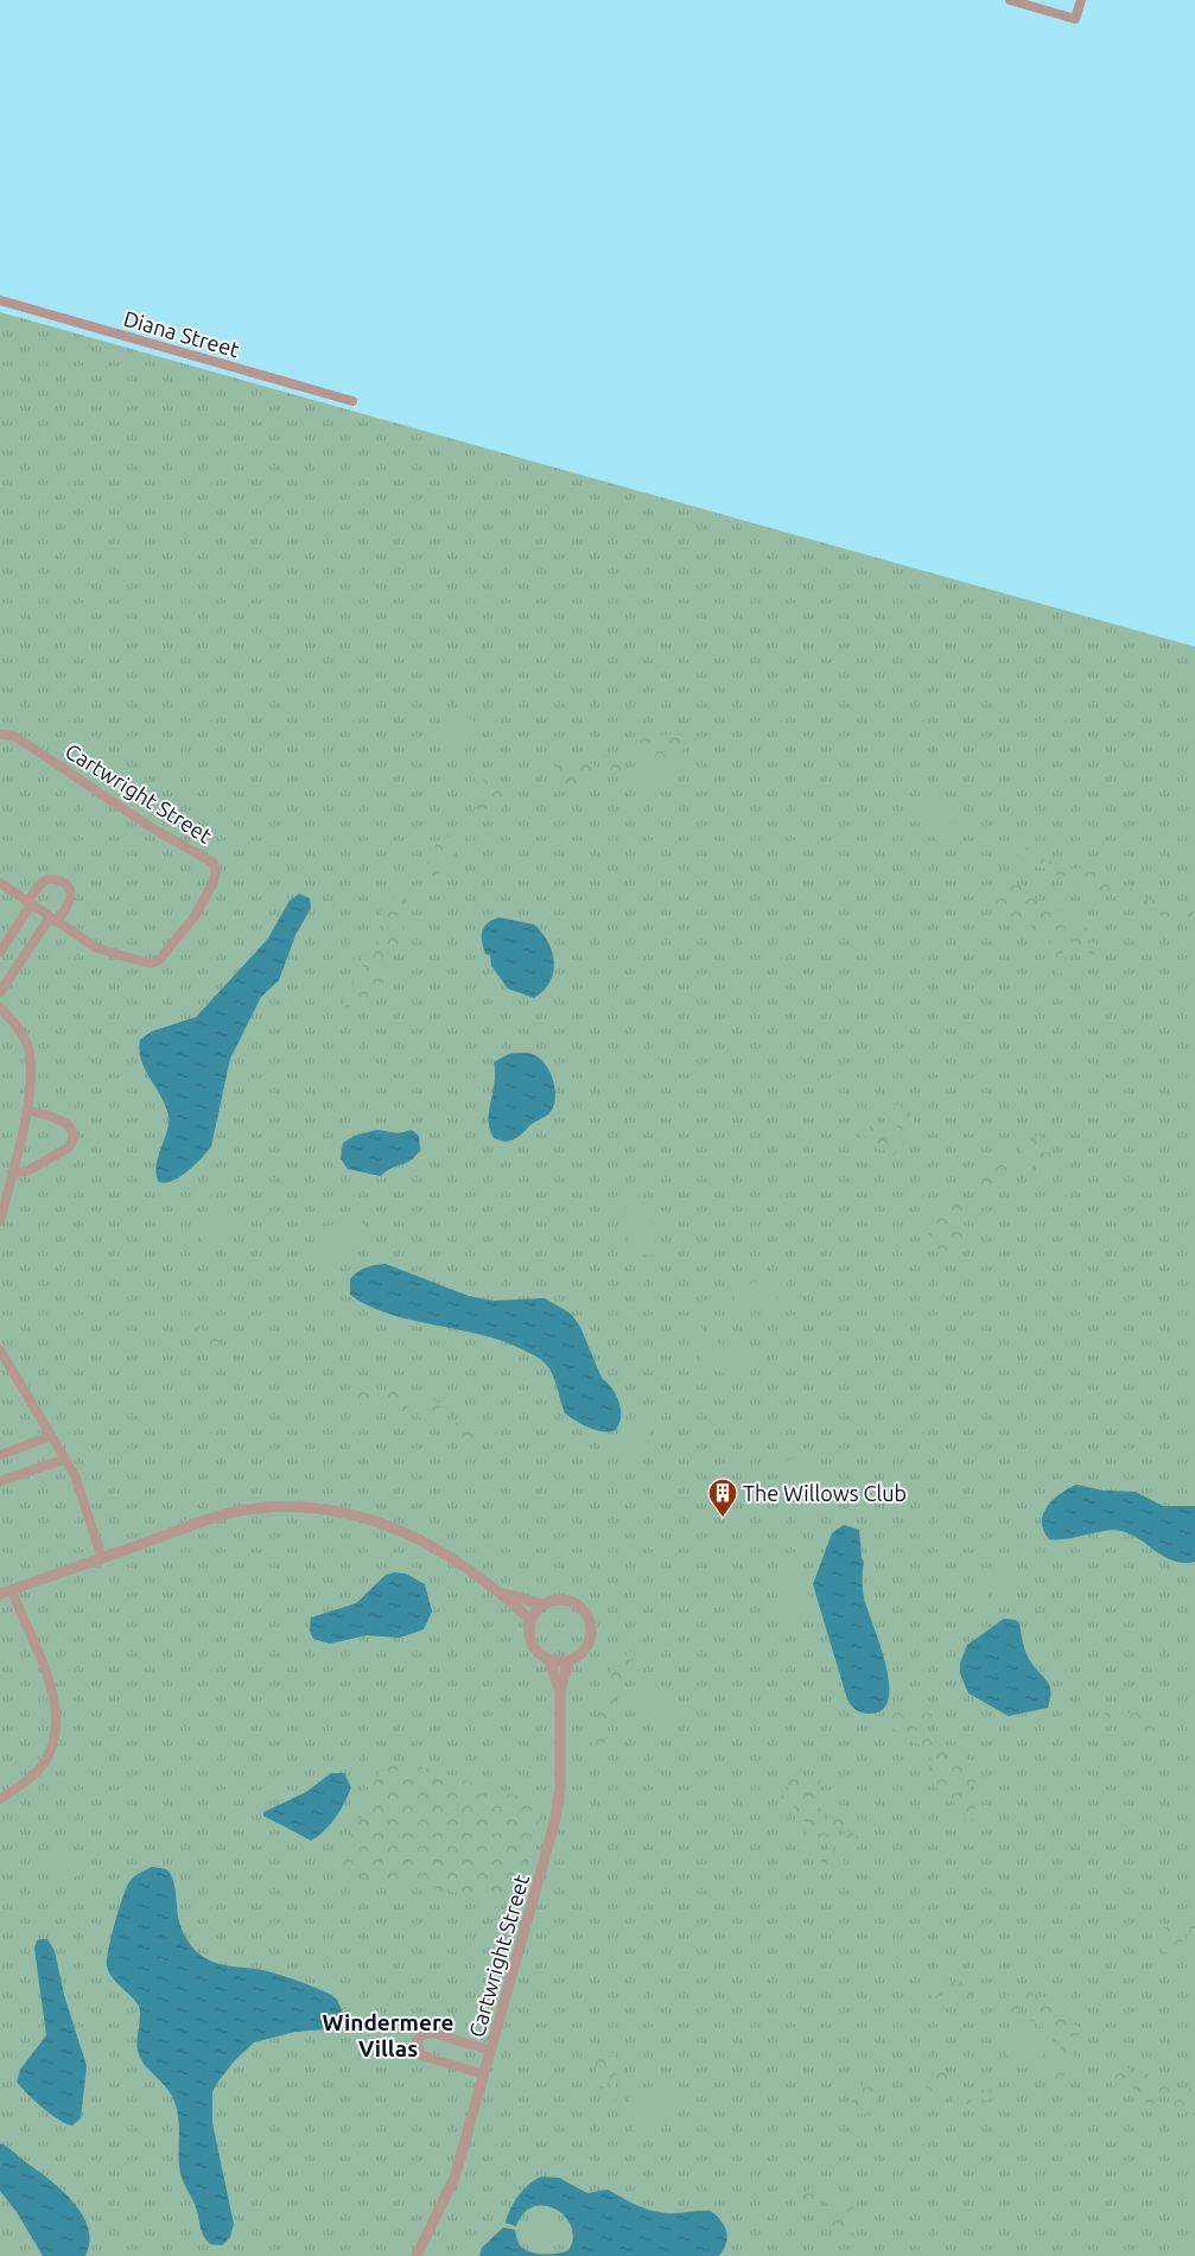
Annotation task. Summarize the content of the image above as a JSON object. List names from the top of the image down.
{
  "streets": {
    "street": ["Diana Street", "Cartwright Street"]
  },
  "districts": ["Windermere Villas"],
  "places": {
    "building": ["The Willows Club"]
  }
}
